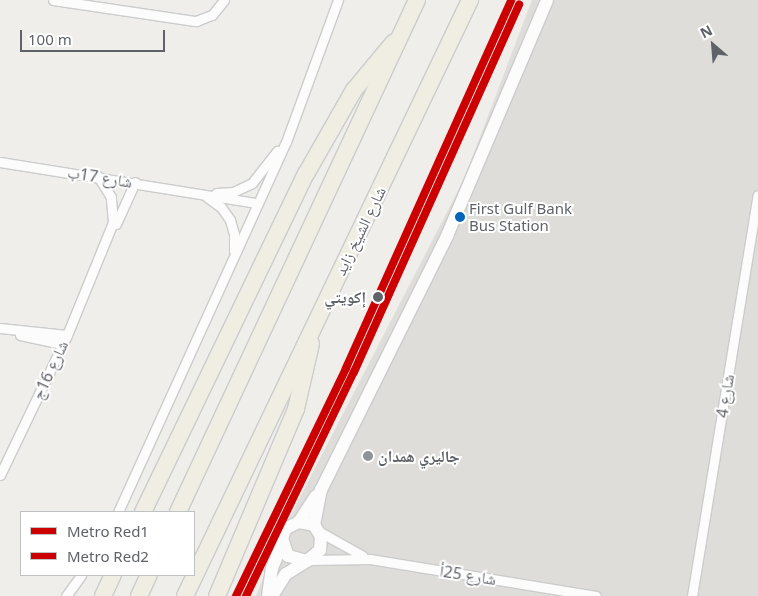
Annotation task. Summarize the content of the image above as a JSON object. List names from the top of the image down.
{
  "streets": {
    "highway": ["شارع الشيخ زايد"],
    "street": [
      "شارع 17ب",
      "شارع 16ج",
      "شارع 4",
      "شارع 25أ"
    ]
  },
  "crossings": [
    ["شارع 17ب", "شارع 16ج"]
  ],
  "places": ["First Gulf Bank Bus Station", "إكويتي", "جاليري همدان"],
  "lines": ["metro line Red1", "metro line Red2"],
  "legend": ["Metro Red1", "Metro Red2"],
  "scale_bar": "100 m",
  "north": "top left"
}
